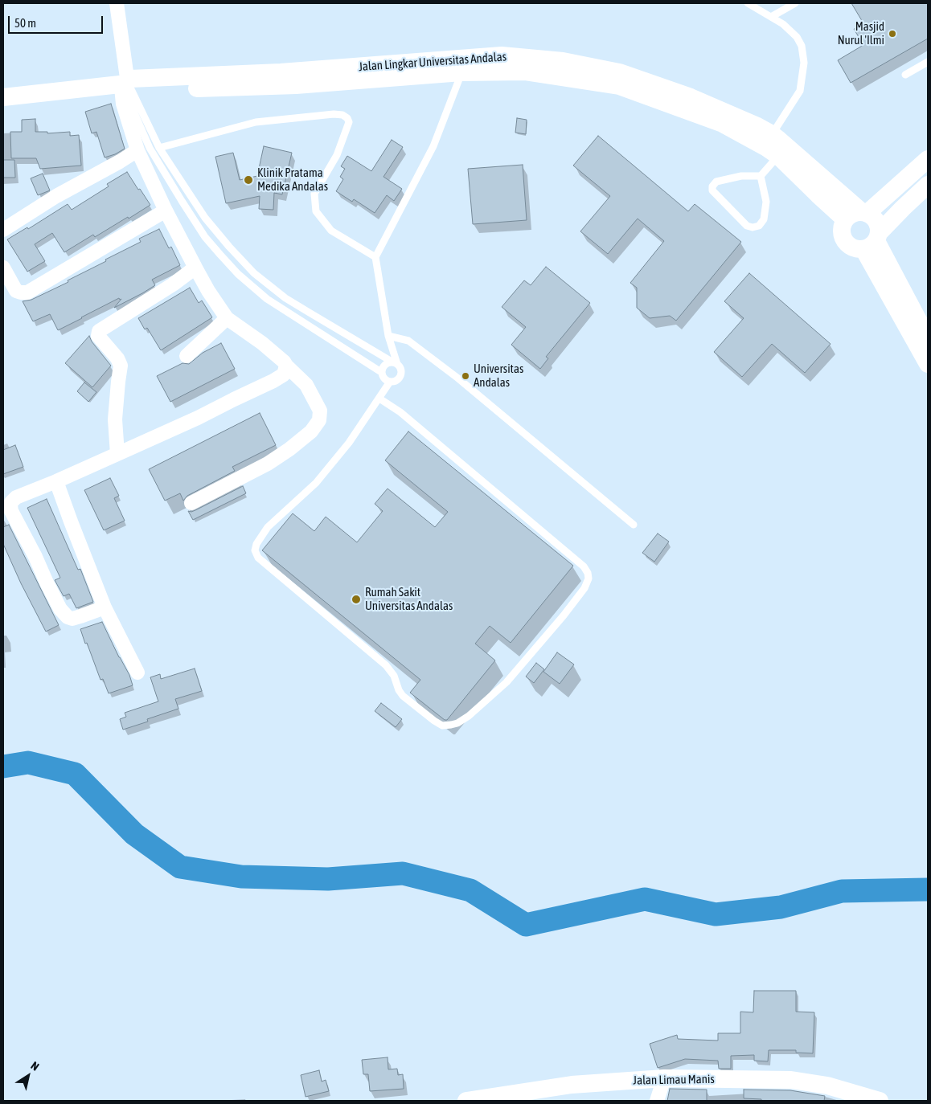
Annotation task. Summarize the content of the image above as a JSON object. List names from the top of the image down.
{
  "streets": {
    "street": ["Jalan Lingkar Universitas Andalas", "Jalan Limau Manis"]
  },
  "places": [
    "Masjid Nurul 'Ilmi",
    "Klinik Pratama Medika Andalas",
    "Universitas Andalas",
    "Rumah Sakit Universitas Andalas"
  ],
  "scale_bar": "50 m",
  "north": "top right"
}
